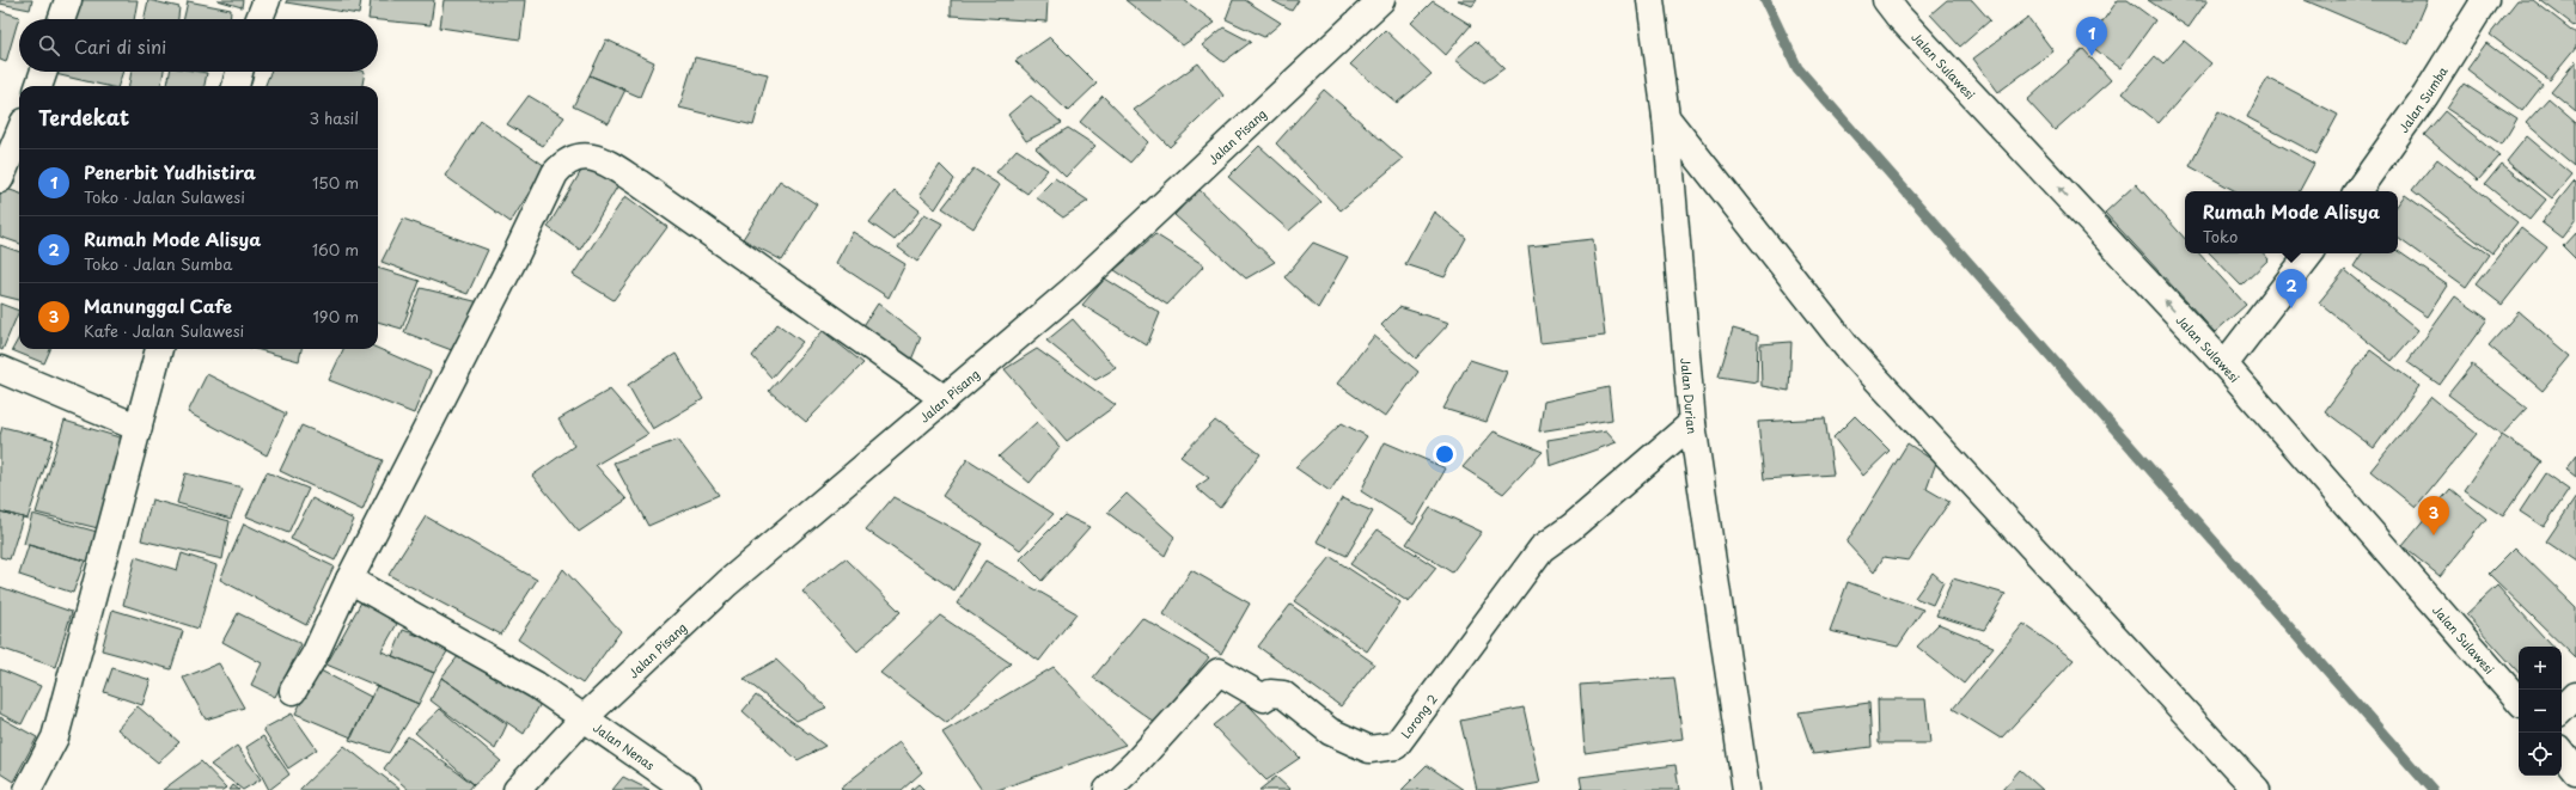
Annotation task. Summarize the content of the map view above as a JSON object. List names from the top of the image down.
{
  "streets": {
    "street": [
      "Jalan Sulawesi",
      "Jalan Sumba",
      "Jalan Pisang",
      "Jalan Durian",
      "Lorong 2",
      "Jalan Nenas"
    ]
  },
  "crossings": [
    ["Jalan Pisang", "Jalan Nenas"],
    ["Jalan Durian", "Lorong 2"]
  ],
  "one_way": ["Jalan Sulawesi"],
  "page": {
    "pins": ["1", "2", "3"],
    "search": "Cari di sini",
    "heading": ["Terdekat", "3 hasil"],
    "list": [
      {
        "mark": "1",
        "name": "Penerbit Yudhistira",
        "note": "Toko · Jalan Sulawesi",
        "value": "150 m"
      },
      {
        "mark": "2",
        "name": "Rumah Mode Alisya",
        "note": "Toko · Jalan Sumba",
        "value": "160 m"
      },
      {
        "mark": "3",
        "name": "Manunggal Cafe",
        "note": "Kafe · Jalan Sulawesi",
        "value": "190 m"
      }
    ],
    "popup": ["Rumah Mode Alisya", "Toko"],
    "map_buttons": ["+", "−"]
  }
}
